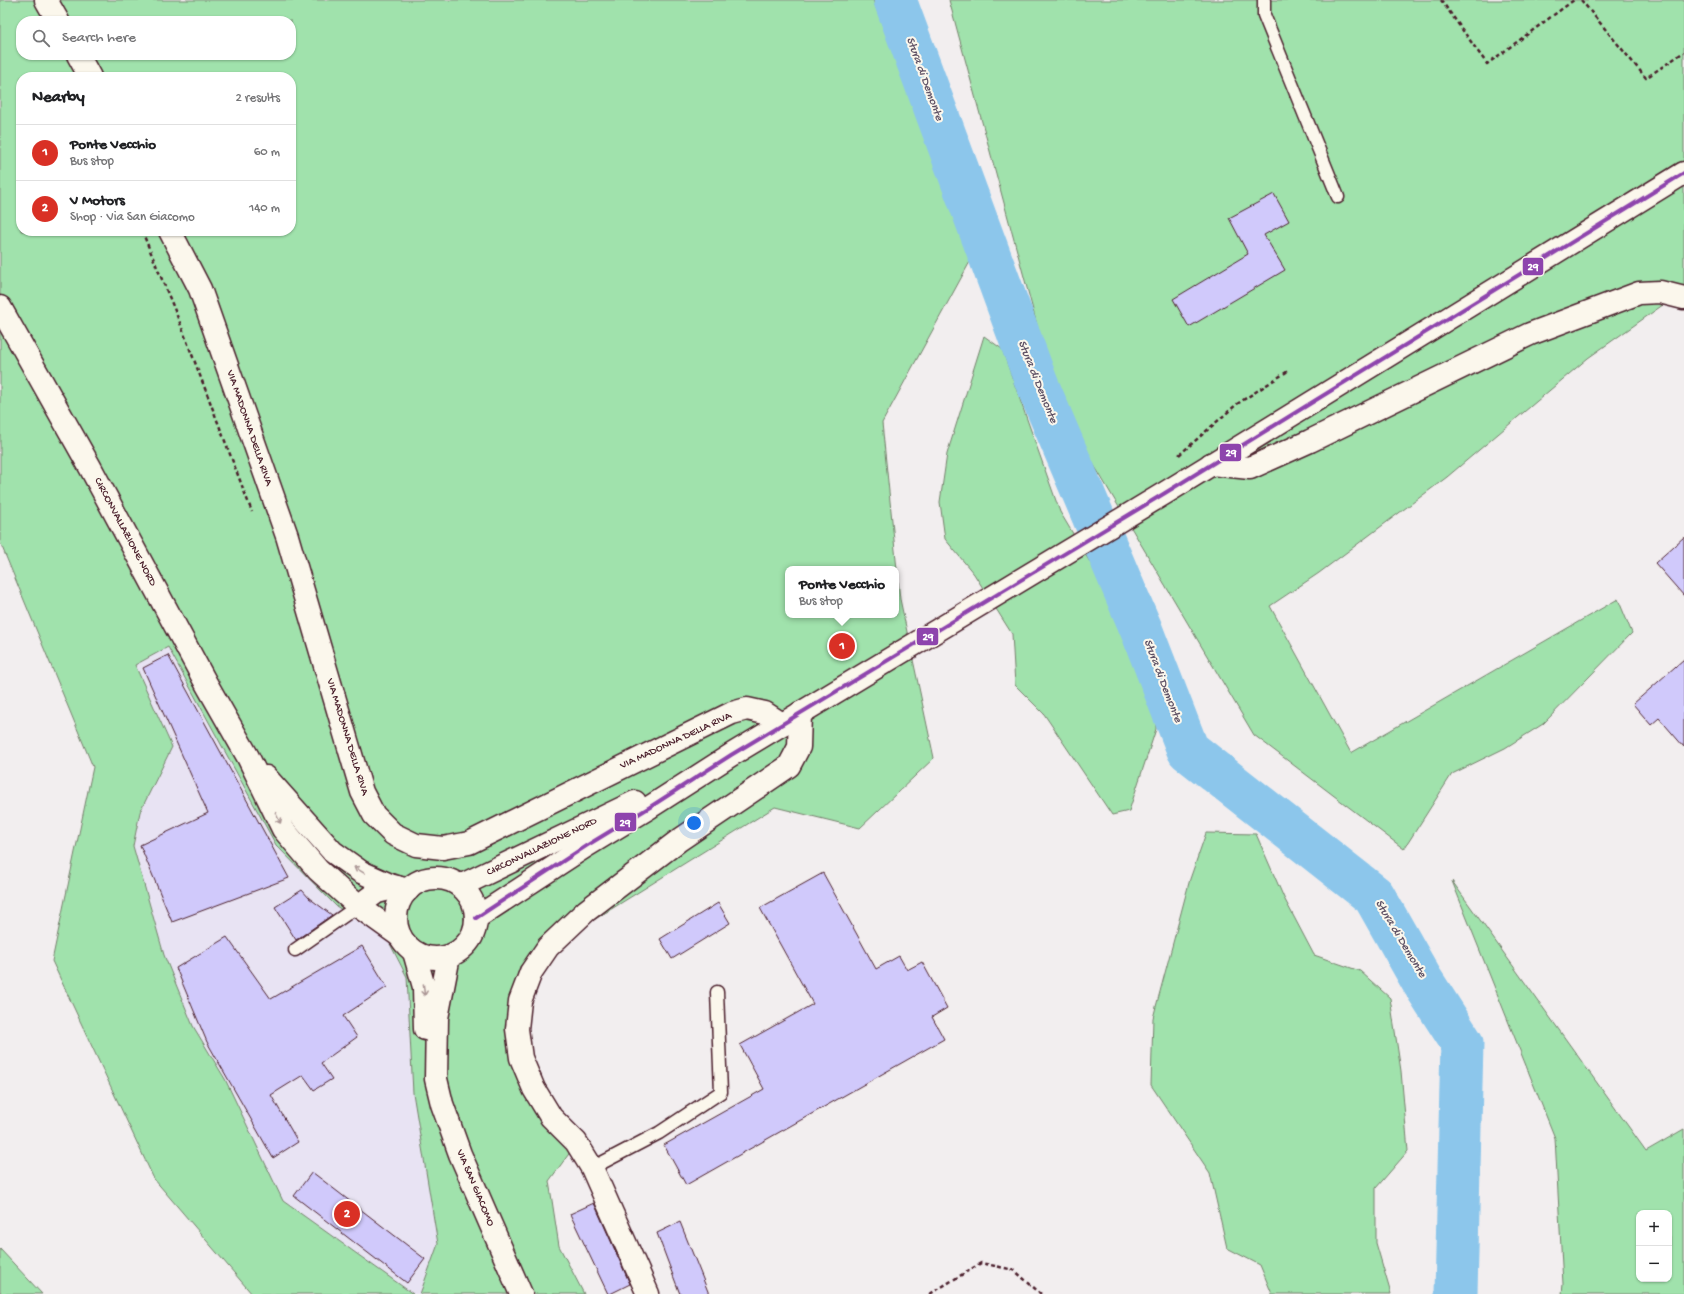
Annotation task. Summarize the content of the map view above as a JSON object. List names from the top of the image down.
{
  "streets": {
    "main road": ["VIA MADONNA DELLA RIVA", "CIRCONVALLAZIONE NORD", "VIA SAN GIACOMO"]
  },
  "crossings": [
    ["VIA MADONNA DELLA RIVA", "CIRCONVALLAZIONE NORD"],
    ["CIRCONVALLAZIONE NORD", "VIA SAN GIACOMO"]
  ],
  "water": ["Stura di Demonte"],
  "lines": ["transit line 29"],
  "page": {
    "search": "Search here",
    "heading": ["Nearby", "2 results"],
    "list": [
      {
        "mark": "1",
        "name": "Ponte Vecchio",
        "note": "Bus stop",
        "value": "60 m"
      },
      {
        "mark": "2",
        "name": "V Motors",
        "note": "Shop · Via San Giacomo",
        "value": "140 m"
      }
    ],
    "popup": ["Ponte Vecchio", "Bus stop"],
    "pins": ["1", "2"],
    "map_buttons": ["+", "−"]
  }
}
